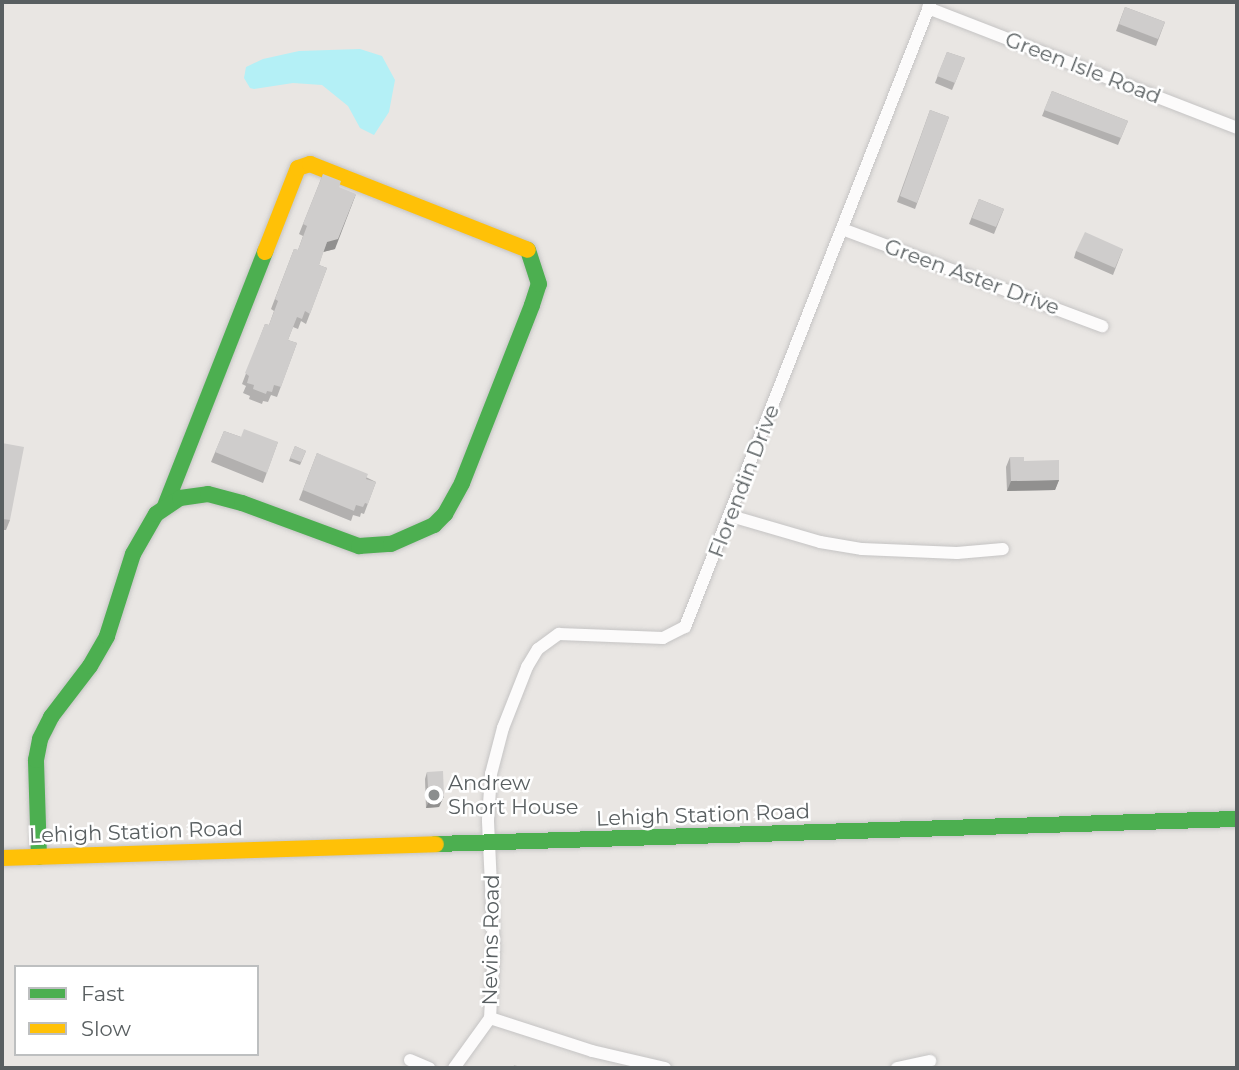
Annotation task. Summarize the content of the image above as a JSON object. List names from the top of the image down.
{
  "streets": {
    "street": [
      "Green Isle Road",
      "Green Aster Drive",
      "Florendin Drive",
      "Lehigh Station Road",
      "Nevins Road"
    ]
  },
  "crossings": [
    ["Green Isle Road", "Florendin Drive"],
    ["Green Aster Drive", "Florendin Drive"],
    ["Florendin Drive", "Lehigh Station Road"],
    ["Florendin Drive", "Nevins Road"],
    ["Lehigh Station Road", "Nevins Road"]
  ],
  "places": ["Andrew Short House"],
  "legend": ["Fast", "Slow"]
}
